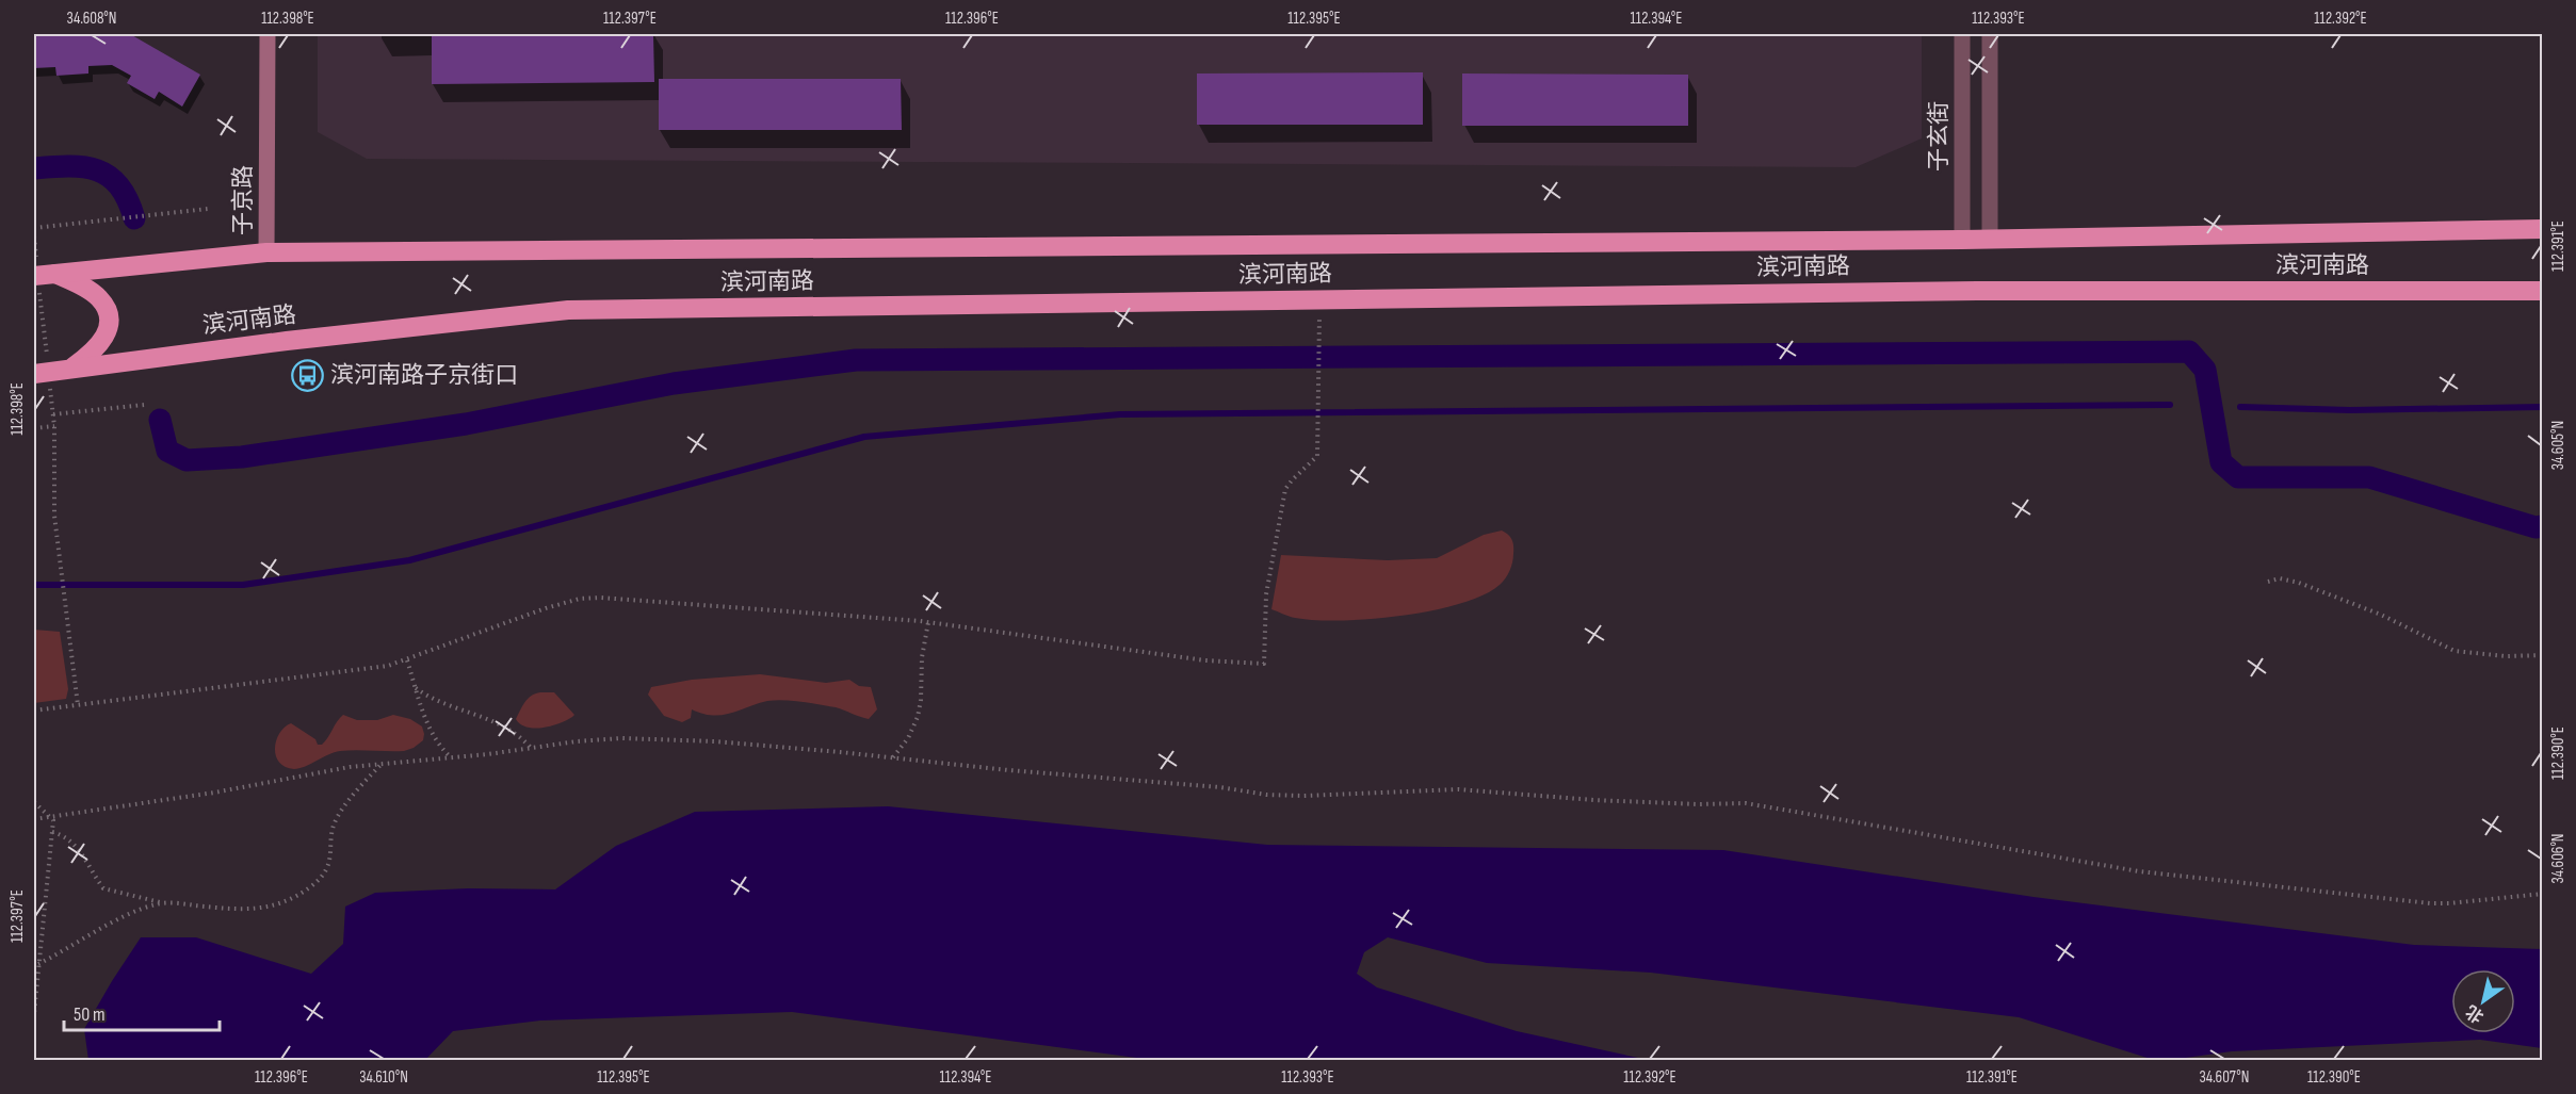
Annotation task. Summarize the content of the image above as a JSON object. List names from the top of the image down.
{
  "streets": {
    "highway": ["滨河南路"],
    "street": ["子玄街", "子京路"]
  },
  "crossings": [
    ["子玄街", "滨河南路"],
    ["子京路", "滨河南路"]
  ],
  "places": {
    "bus stop": ["滨河南路子京街口"]
  },
  "scale_bar": "50 m",
  "north": "bottom left",
  "coordinates": [
    "34.608°N",
    "112.398°E",
    "112.397°E",
    "112.396°E",
    "112.395°E",
    "112.394°E",
    "112.393°E",
    "112.392°E",
    "112.391°E",
    "34.605°N",
    "112.390°E",
    "34.606°N",
    "34.610°N",
    "34.607°N"
  ]
}
